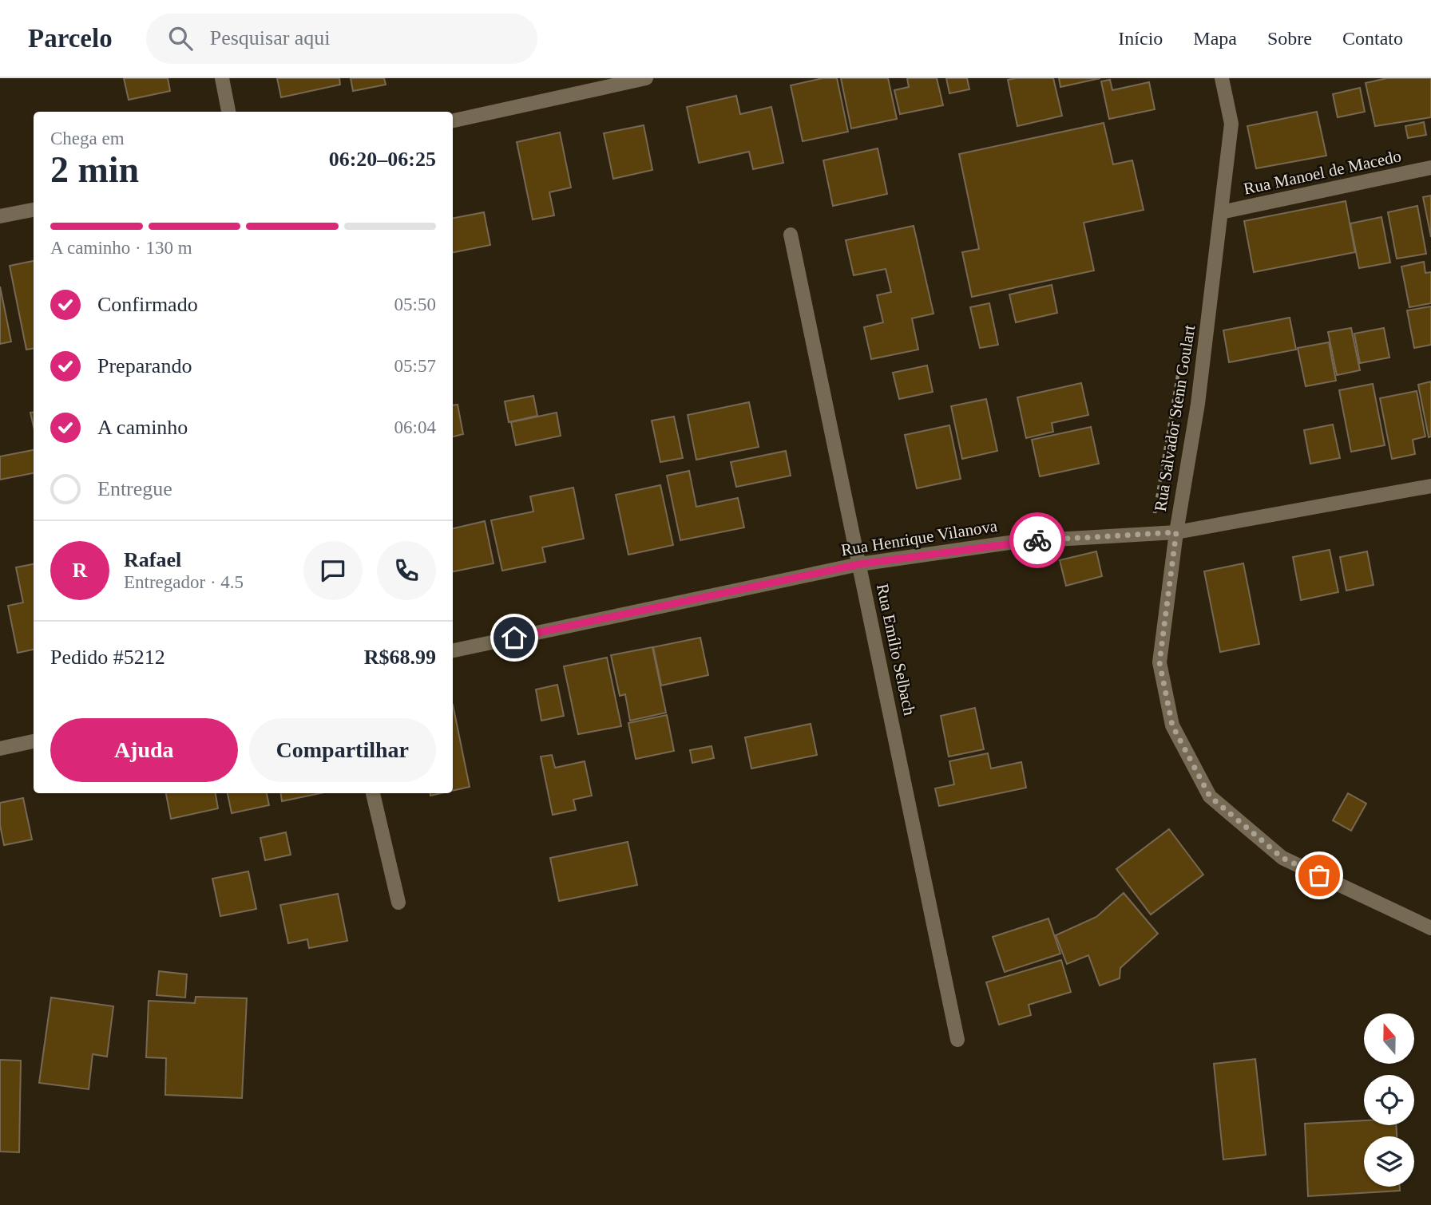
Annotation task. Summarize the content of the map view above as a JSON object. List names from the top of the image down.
{
  "streets": {
    "street": [
      "Rua Manoel de Macedo",
      "Rua Salvador Stenn Goulart",
      "Rua Henrique Vilanova",
      "Rua Emílio Selbach"
    ]
  },
  "crossings": [
    ["Rua Manoel de Macedo", "Rua Salvador Stenn Goulart"],
    ["Rua Salvador Stenn Goulart", "Rua Henrique Vilanova"],
    ["Rua Henrique Vilanova", "Rua Emílio Selbach"]
  ],
  "north": "top",
  "page": {
    "header": "Parcelo",
    "search": "Pesquisar aqui",
    "nav": [
      "Início",
      "Mapa",
      "Sobre",
      "Contato"
    ],
    "heading": ["2 min", "Chega em", "06:20–06:25"],
    "panel": [
      "Rafael",
      "Entregador · 4.5",
      "Pedido #5212",
      "R$68.99"
    ],
    "bar": "A caminho · 130 m",
    "list": [
      ["Confirmado", "05:50"],
      ["Preparando", "05:57"],
      ["A caminho", "06:04"],
      "Entregue"
    ],
    "round": "R",
    "buttons": ["Ajuda", "Compartilhar"]
  }
}
